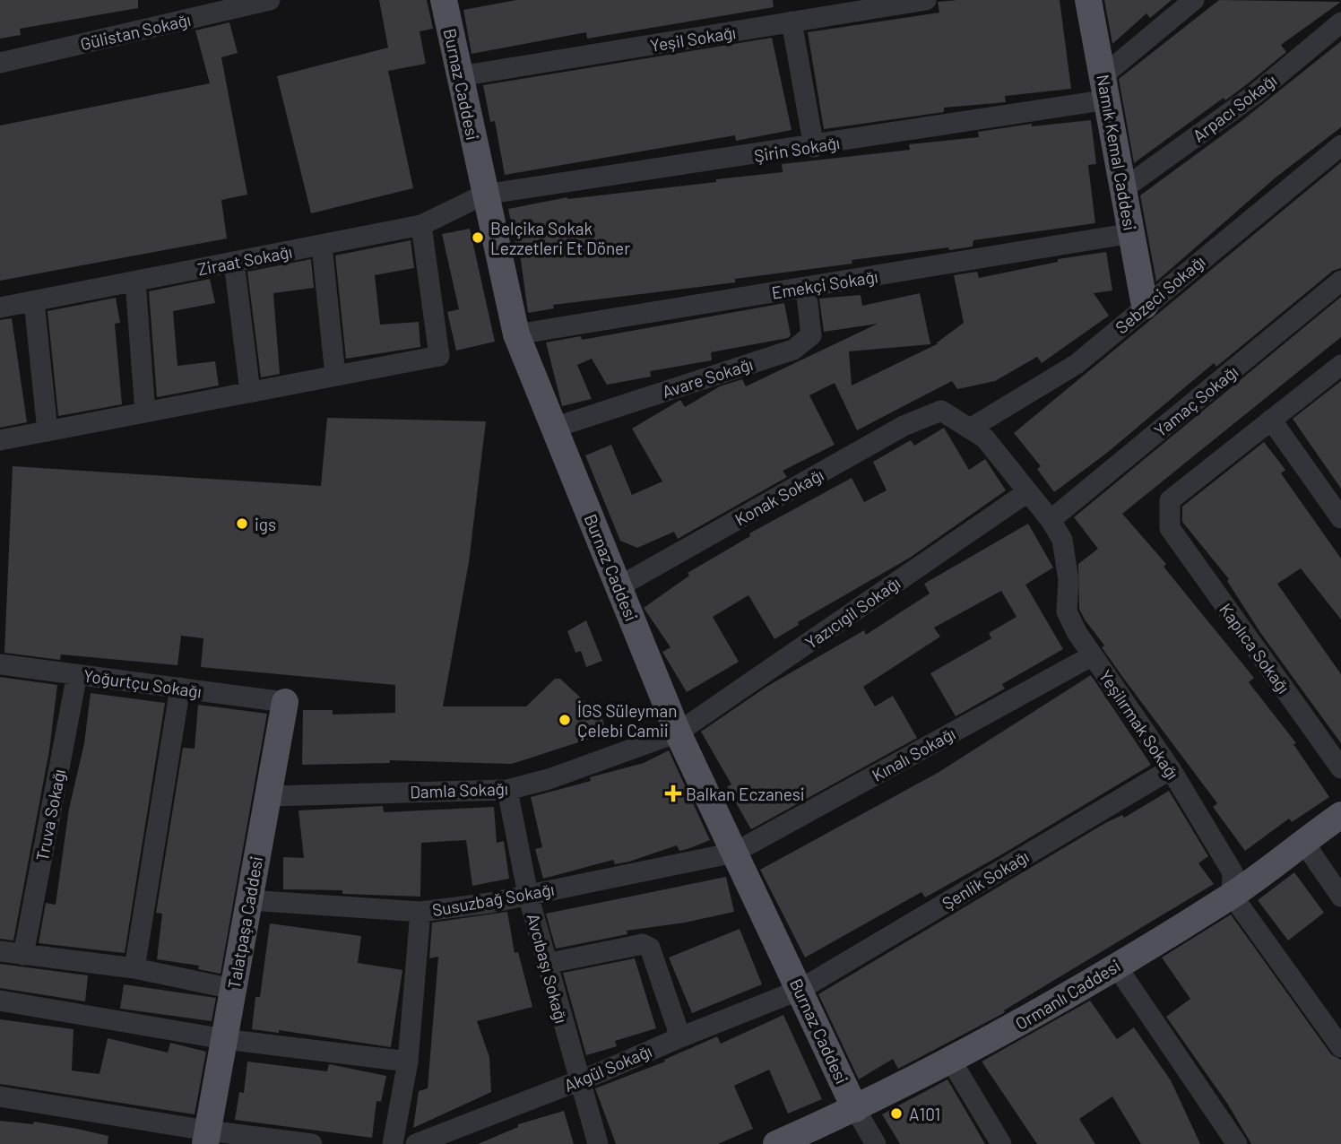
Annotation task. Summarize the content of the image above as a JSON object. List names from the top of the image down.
{
  "streets": {
    "main road": [
      "Burnaz Caddesi",
      "Namık Kemal Caddesi",
      "Talatpaşa Caddesi",
      "Ormanlı Caddesi"
    ],
    "street": [
      "Gülistan Sokağı",
      "Yeşil Sokağı",
      "Arpacı Sokağı",
      "Şirin Sokağı",
      "Ziraat Sokağı",
      "Emekçi Sokağı",
      "Sebzeci Sokağı",
      "Avare Sokağı",
      "Yamaç Sokağı",
      "Konak Sokağı",
      "Yazıcıgil Sokağı",
      "Kaplıca Sokağı",
      "Yoğurtçu Sokağı",
      "Yeşilırmak Sokağı",
      "Kınalı Sokağı",
      "Damla Sokağı",
      "Truva Sokağı",
      "Şenlik Sokağı",
      "Susuzbağ Sokağı",
      "Avcıbaşı Sokağı",
      "Akgül Sokağı"
    ]
  },
  "crossings": [
    ["Yeşil Sokağı", "Burnaz Caddesi"],
    ["Burnaz Caddesi", "Şirin Sokağı"],
    ["Burnaz Caddesi", "Ziraat Sokağı"],
    ["Burnaz Caddesi", "Emekçi Sokağı"],
    ["Burnaz Caddesi", "Avare Sokağı"],
    ["Burnaz Caddesi", "Konak Sokağı"],
    ["Burnaz Caddesi", "Yazıcıgil Sokağı"],
    ["Burnaz Caddesi", "Kınalı Sokağı"],
    ["Burnaz Caddesi", "Damla Sokağı"],
    ["Burnaz Caddesi", "Şenlik Sokağı"],
    ["Burnaz Caddesi", "Susuzbağ Sokağı"],
    ["Burnaz Caddesi", "Ormanlı Caddesi"],
    ["Burnaz Caddesi", "Akgül Sokağı"],
    ["Arpacı Sokağı", "Namık Kemal Caddesi"],
    ["Şirin Sokağı", "Namık Kemal Caddesi"],
    ["Şirin Sokağı", "Ziraat Sokağı"],
    ["Namık Kemal Caddesi", "Emekçi Sokağı"],
    ["Namık Kemal Caddesi", "Sebzeci Sokağı"],
    ["Emekçi Sokağı", "Avare Sokağı"],
    ["Sebzeci Sokağı", "Yeşilırmak Sokağı"],
    ["Yamaç Sokağı", "Yeşilırmak Sokağı"],
    ["Konak Sokağı", "Yeşilırmak Sokağı"],
    ["Yazıcıgil Sokağı", "Yeşilırmak Sokağı"],
    ["Yazıcıgil Sokağı", "Damla Sokağı"],
    ["Yoğurtçu Sokağı", "Truva Sokağı"],
    ["Yoğurtçu Sokağı", "Talatpaşa Caddesi"],
    ["Yeşilırmak Sokağı", "Kınalı Sokağı"],
    ["Yeşilırmak Sokağı", "Şenlik Sokağı"],
    ["Yeşilırmak Sokağı", "Ormanlı Caddesi"],
    ["Kınalı Sokağı", "Susuzbağ Sokağı"],
    ["Damla Sokağı", "Talatpaşa Caddesi"],
    ["Damla Sokağı", "Avcıbaşı Sokağı"],
    ["Şenlik Sokağı", "Akgül Sokağı"],
    ["Susuzbağ Sokağı", "Talatpaşa Caddesi"],
    ["Susuzbağ Sokağı", "Avcıbaşı Sokağı"],
    ["Avcıbaşı Sokağı", "Akgül Sokağı"]
  ],
  "places": {
    "other": [
      "Belçika Sokak Lezzetleri Et Döner",
      "igs",
      "İGS Süleyman Çelebi Camii",
      "A101"
    ],
    "health": ["Balkan Eczanesi"]
  }
}
